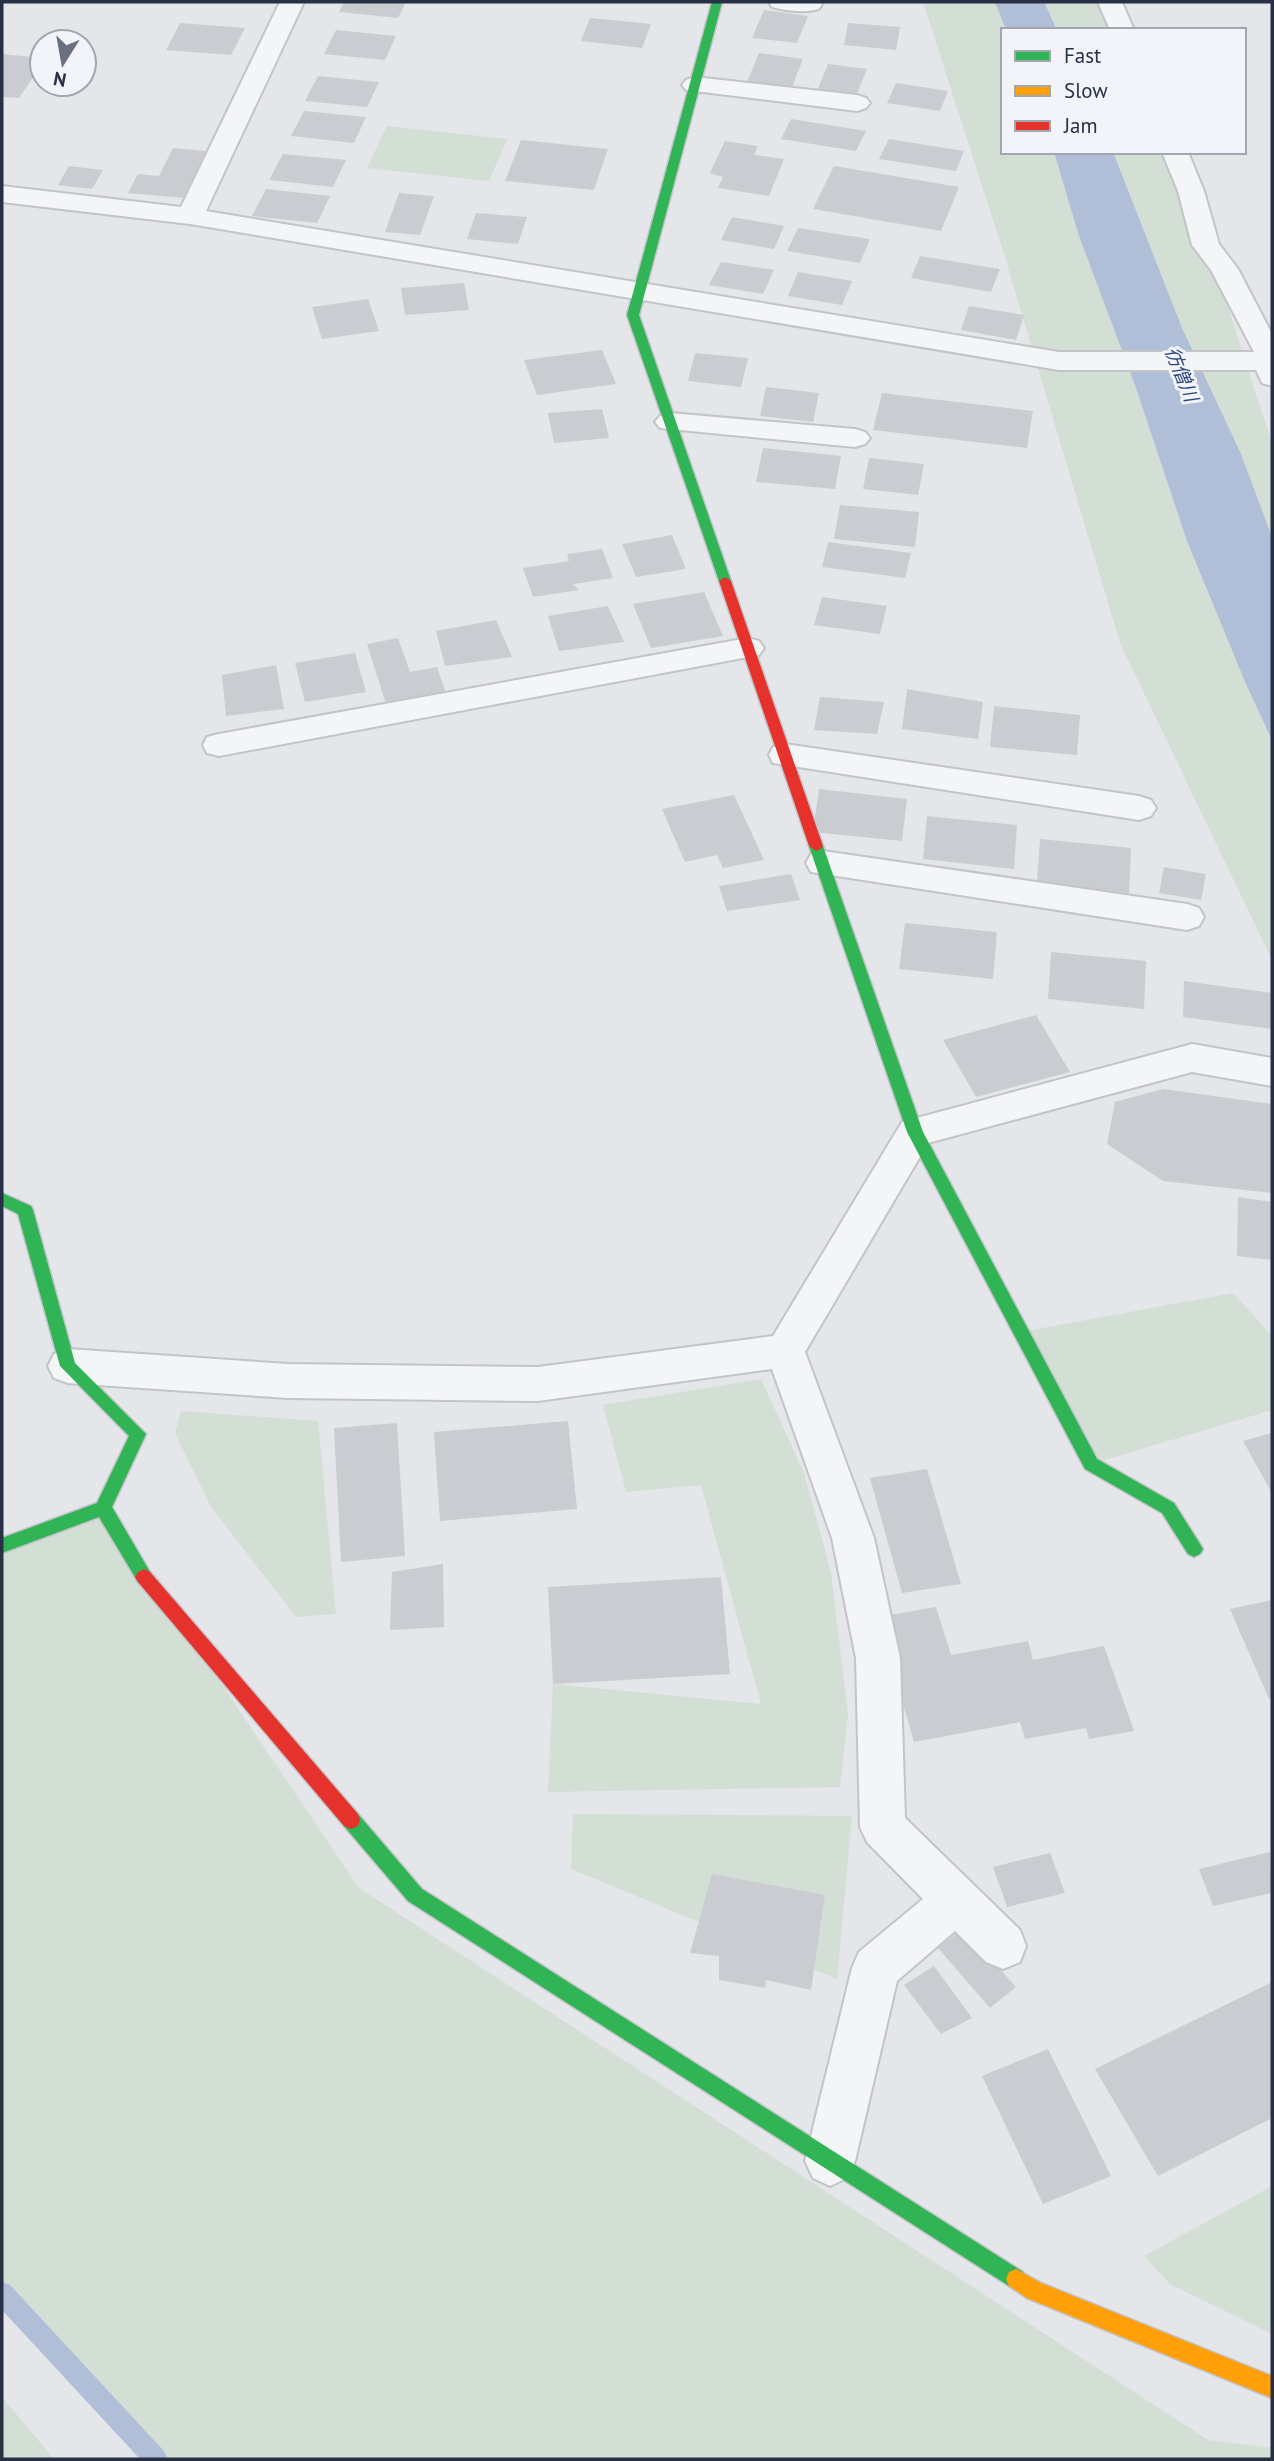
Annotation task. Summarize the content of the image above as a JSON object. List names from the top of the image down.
{
  "water": ["彷僧川"],
  "legend": ["Fast", "Slow", "Jam"],
  "north": "bottom"
}
